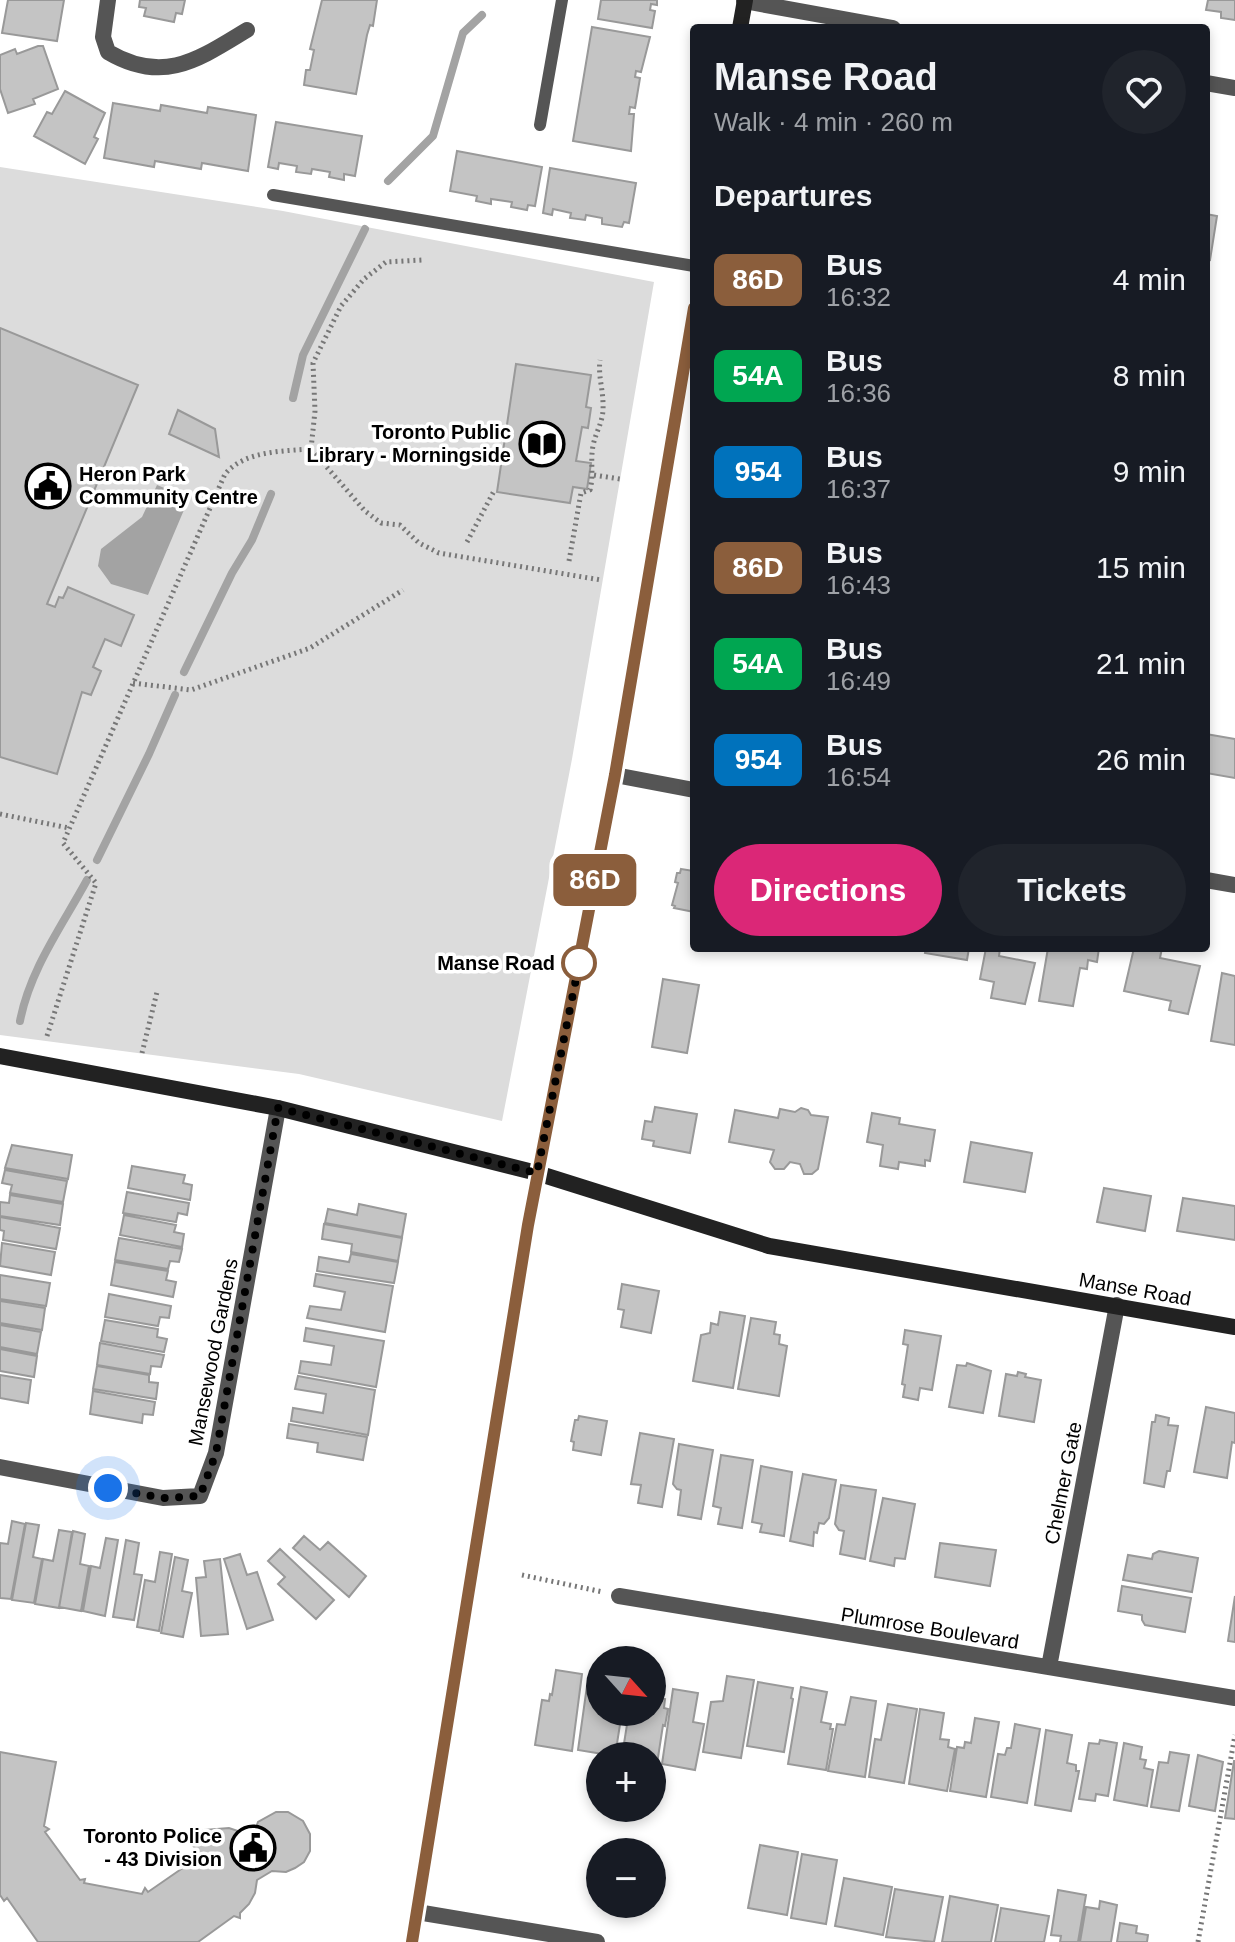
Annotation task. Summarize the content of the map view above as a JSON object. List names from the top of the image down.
{
  "streets": {
    "main road": ["Manse Road"],
    "street": ["Mansewood Gardens", "Chelmer Gate", "Plumrose Boulevard"]
  },
  "crossings": [
    ["Manse Road", "Mansewood Gardens"],
    ["Manse Road", "Chelmer Gate"],
    ["Chelmer Gate", "Plumrose Boulevard"]
  ],
  "places": {
    "library": ["Toronto Public Library - Morningside"],
    "public building": ["Heron Park Community Centre", "Toronto Police - 43 Division"],
    "other": ["Manse Road"]
  },
  "lines": ["bus line 86D"],
  "north": "bottom right",
  "page": {
    "on_map": "86D",
    "heading": [
      ["Manse Road", "Walk · 4 min · 260 m"],
      "Departures"
    ],
    "list": [
      {
        "mark": "86D",
        "name": "Bus",
        "note": "16:32",
        "value": "4 min"
      },
      {
        "mark": "54A",
        "name": "Bus",
        "note": "16:36",
        "value": "8 min"
      },
      {
        "mark": "954",
        "name": "Bus",
        "note": "16:37",
        "value": "9 min"
      },
      {
        "mark": "86D",
        "name": "Bus",
        "note": "16:43",
        "value": "15 min"
      },
      {
        "mark": "54A",
        "name": "Bus",
        "note": "16:49",
        "value": "21 min"
      },
      {
        "mark": "954",
        "name": "Bus",
        "note": "16:54",
        "value": "26 min"
      }
    ],
    "buttons": ["Directions", "Tickets"],
    "map_buttons": ["+", "−"]
  }
}
